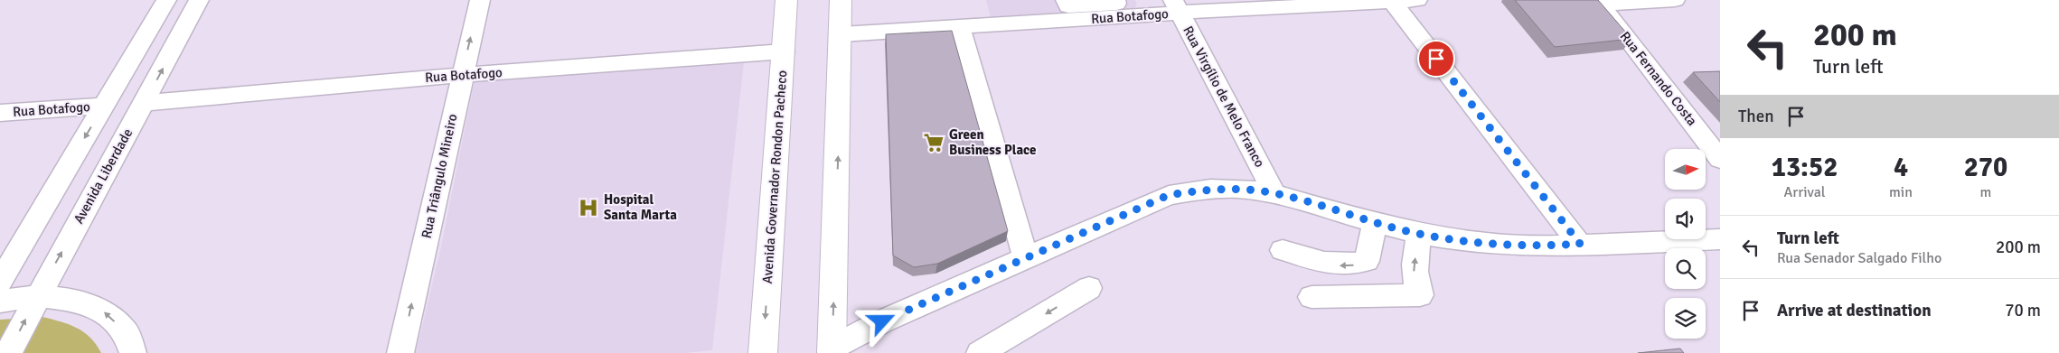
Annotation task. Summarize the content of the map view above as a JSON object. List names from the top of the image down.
{
  "streets": {
    "main road": ["Avenida Governador Rondon Pacheco"],
    "street": [
      "Rua Botafogo",
      "Rua Fernando Costa",
      "Rua Virgílio de Melo Franco",
      "Avenida Liberdade",
      "Rua Triângulo Mineiro"
    ]
  },
  "crossings": [
    ["Rua Botafogo", "Rua Virgílio de Melo Franco"],
    ["Rua Botafogo", "Avenida Liberdade"],
    ["Rua Botafogo", "Rua Triângulo Mineiro"],
    ["Rua Botafogo", "Avenida Governador Rondon Pacheco"]
  ],
  "one_way": ["Rua Triângulo Mineiro"],
  "places": {
    "supermarket": ["Green Business Place"],
    "hospital": ["Hospital Santa Marta"]
  },
  "north": "right",
  "page": {
    "turn": ["200 m", "Turn left"],
    "then": "Then",
    "eta": [
      "13:52",
      "Arrival",
      "4",
      "min",
      "270",
      "m"
    ],
    "list": [
      {
        "name": "Turn left",
        "note": "Rua Senador Salgado Filho",
        "value": "200 m"
      },
      {
        "name": "Arrive at destination",
        "value": "70 m"
      }
    ]
  }
}
